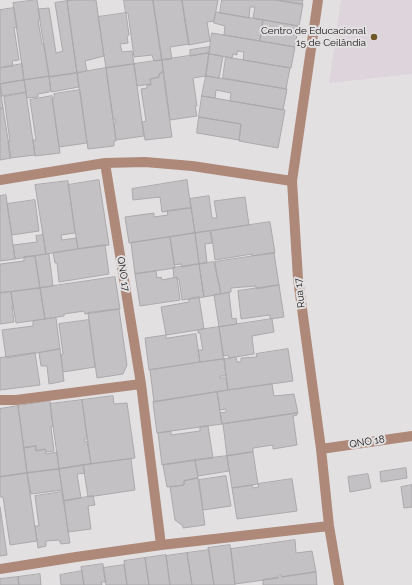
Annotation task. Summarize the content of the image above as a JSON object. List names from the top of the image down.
{
  "streets": {
    "street": ["QNO 17", "Rua 17", "QNO 18"]
  },
  "crossings": [
    ["Rua 17", "QNO 18"]
  ],
  "places": ["Centro de Educacional 15 de Ceilândia"]
}
